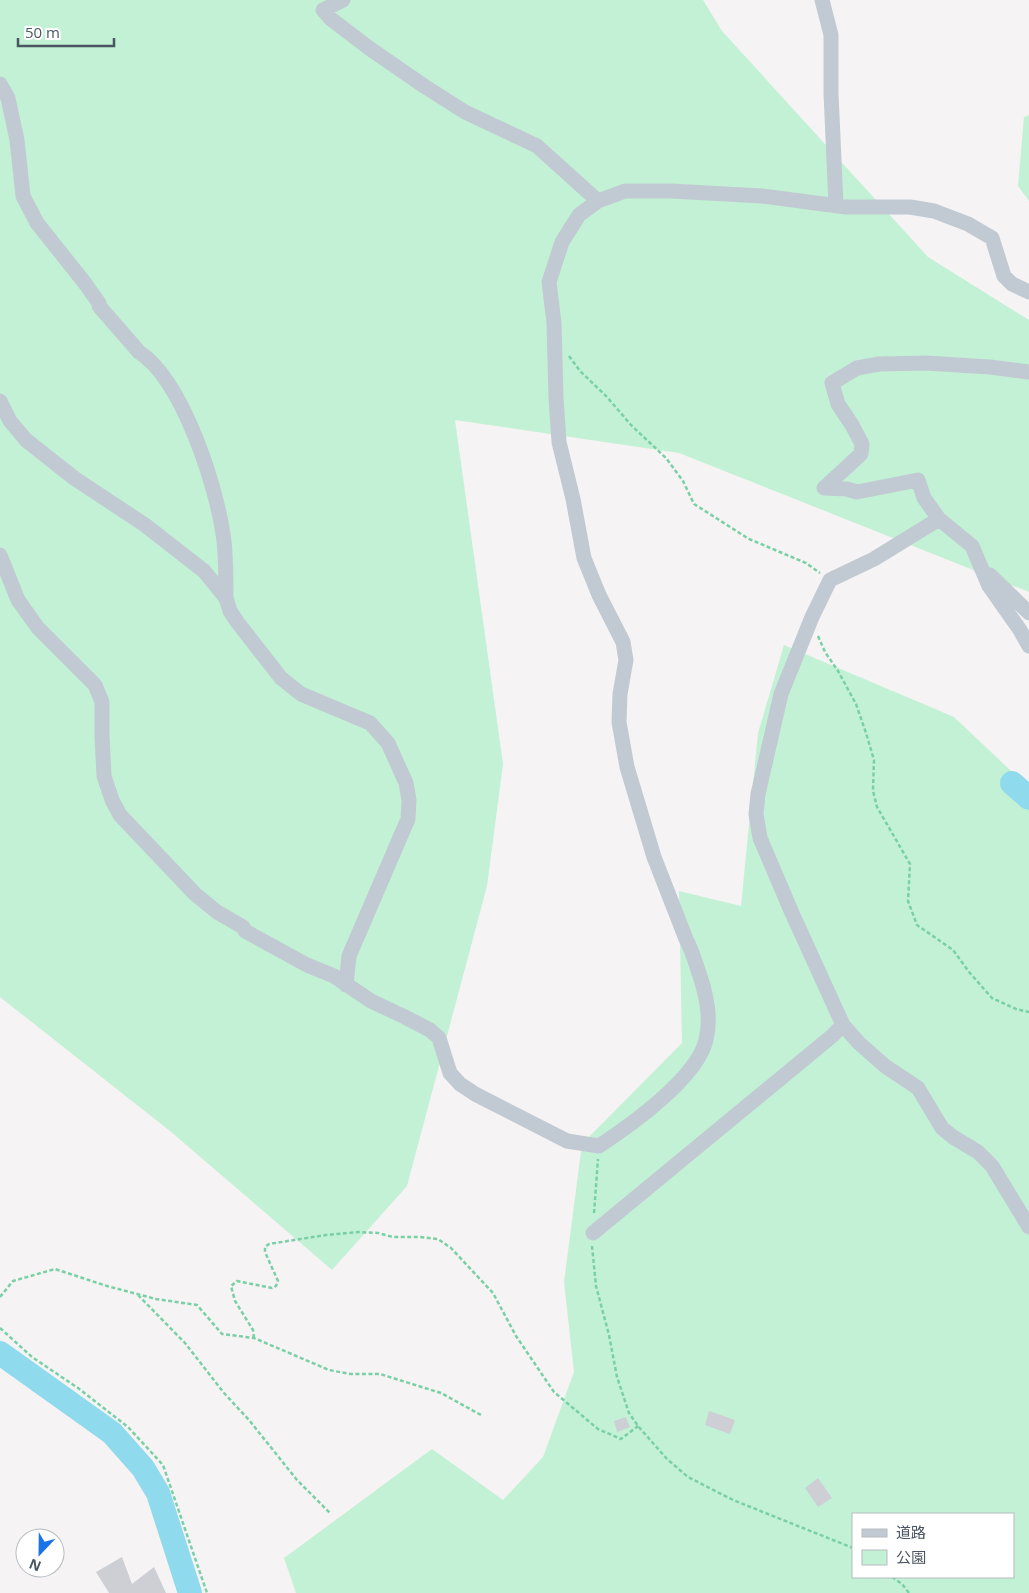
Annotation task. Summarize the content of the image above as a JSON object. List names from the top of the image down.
{
  "legend": ["道路", "公園"],
  "scale_bar": "50 m",
  "north": "bottom"
}
